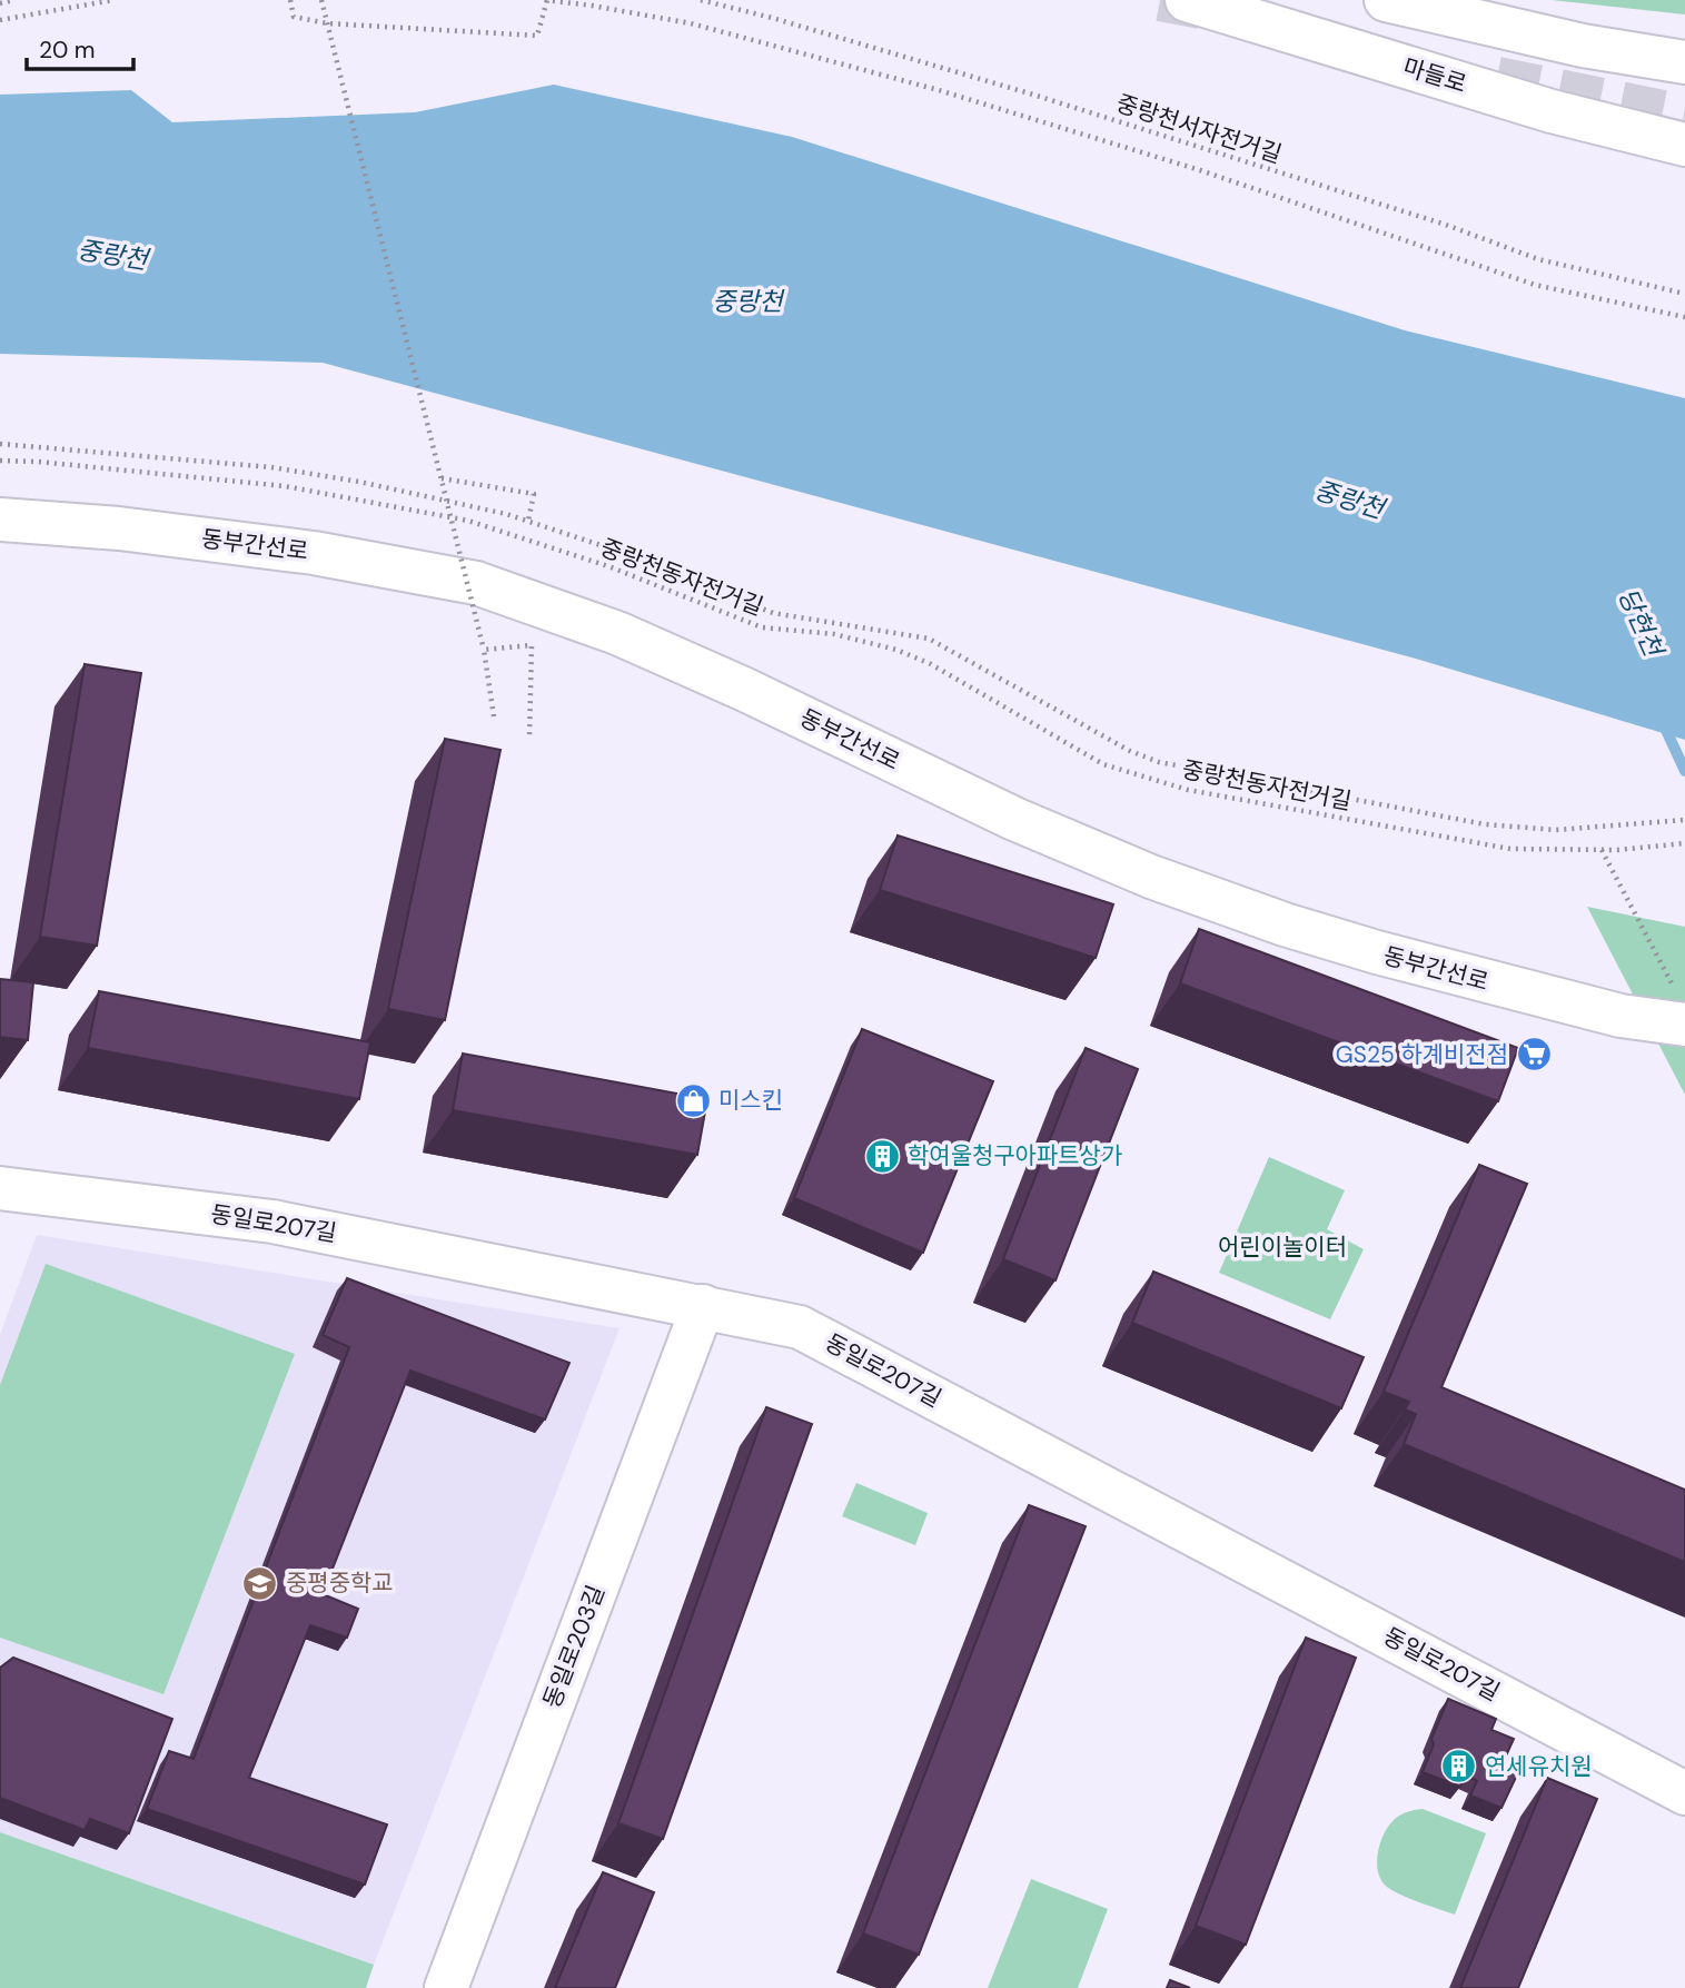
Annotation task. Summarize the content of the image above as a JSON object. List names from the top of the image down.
{
  "streets": {
    "main road": [
      "마들로",
      "동부간선로",
      "동일로207길",
      "동일로203길"
    ],
    "path": ["중랑천서자전거길", "중랑천동자전거길"]
  },
  "crossings": [
    ["동일로207길", "동일로203길"]
  ],
  "water": ["중랑천", "당현천"],
  "parks": ["어린이놀이터"],
  "places": {
    "supermarket": ["GS25 하계비전점"],
    "shop": ["미스킨"],
    "building": ["학여울청구아파트상가", "연세유치원"],
    "school or university": ["중평중학교"]
  },
  "scale_bar": "20 m"
}
